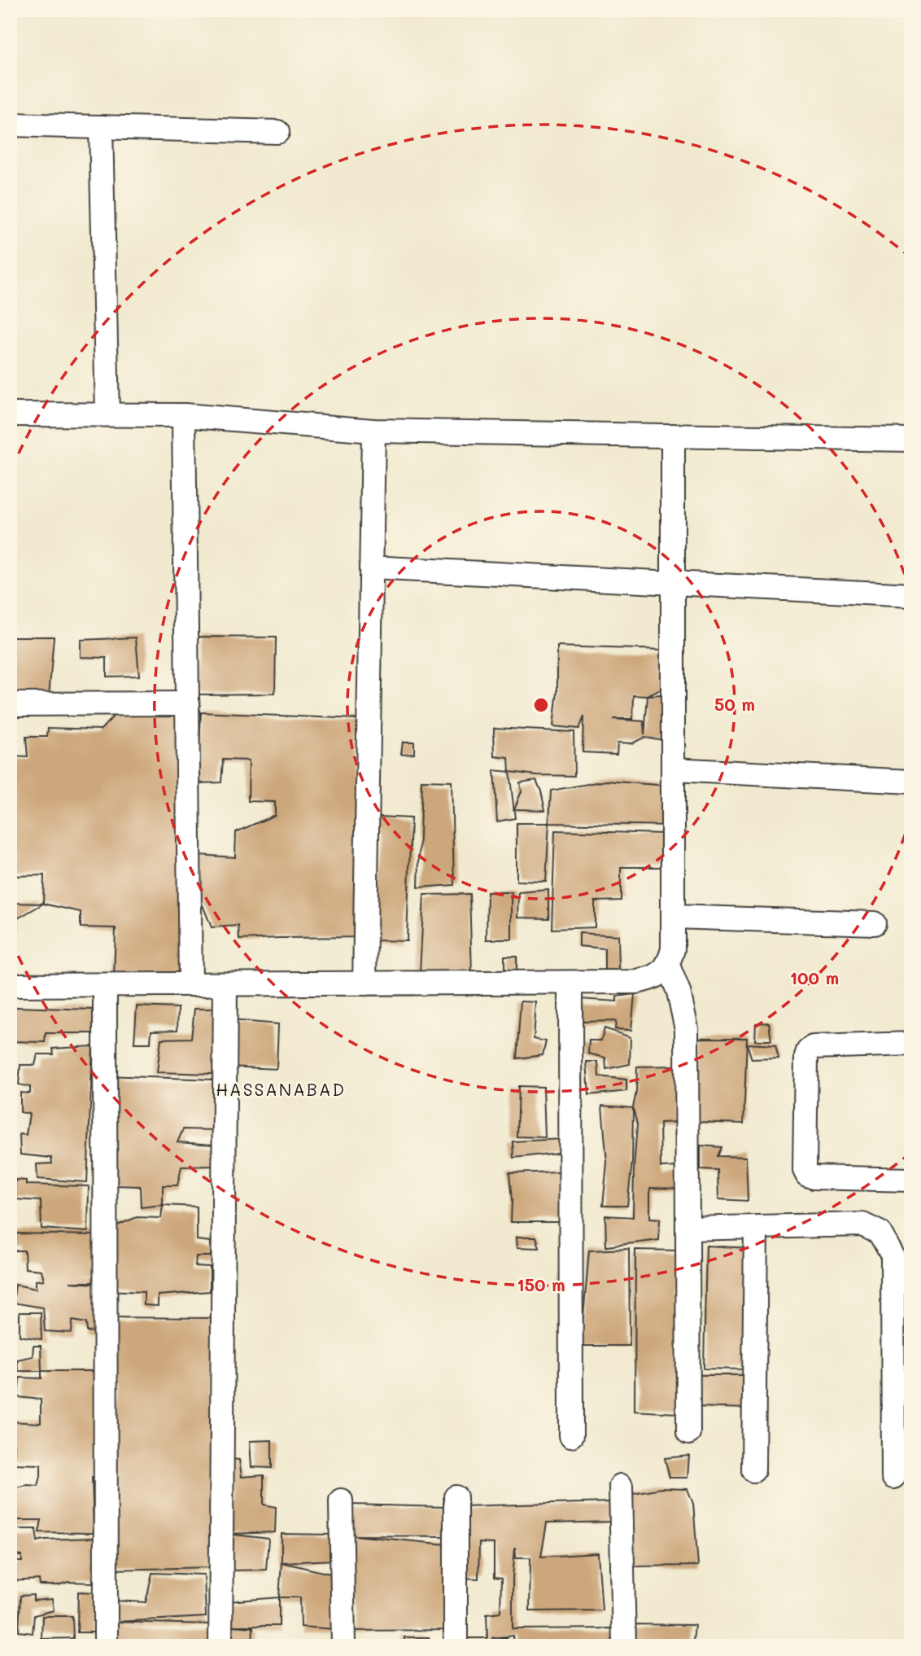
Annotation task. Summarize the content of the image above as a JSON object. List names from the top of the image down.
{
  "districts": ["HASSANABAD"],
  "rings": ["50 m", "100 m", "150 m"]
}
